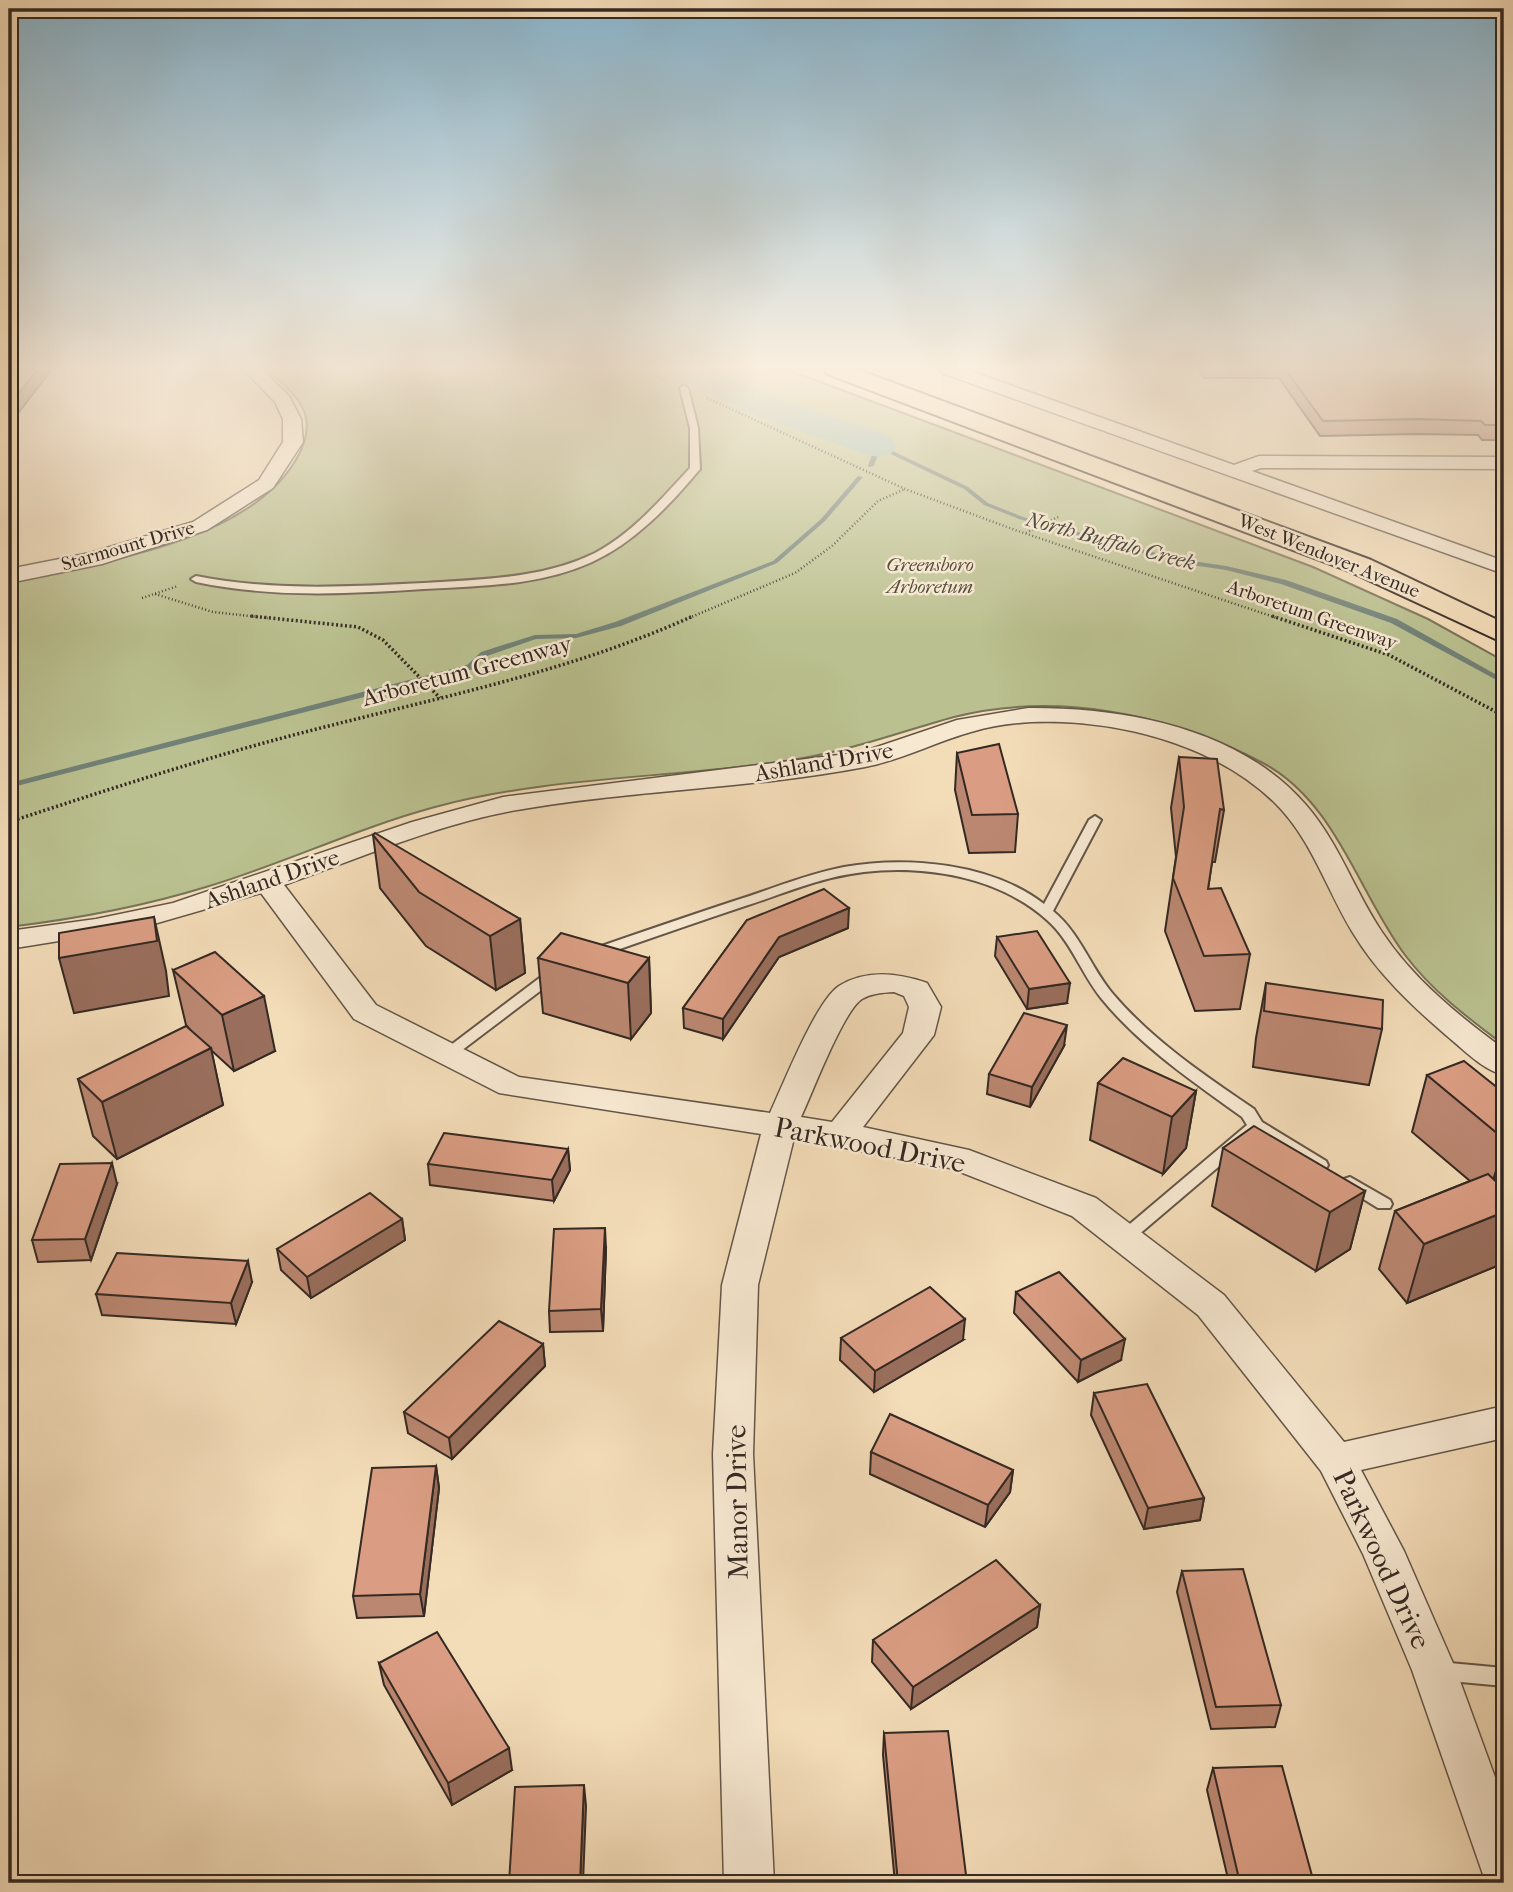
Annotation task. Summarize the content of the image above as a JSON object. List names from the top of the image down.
{
  "streets": {
    "highway": ["West Wendover Avenue"],
    "street": [
      "Starmount Drive",
      "Ashland Drive",
      "Parkwood Drive",
      "Manor Drive"
    ],
    "path": ["Arboretum Greenway"]
  },
  "crossings": [
    ["Ashland Drive", "Parkwood Drive"],
    ["Parkwood Drive", "Manor Drive"]
  ],
  "water": ["North Buffalo Creek"],
  "parks": ["Greensboro Arboretum"]
}
